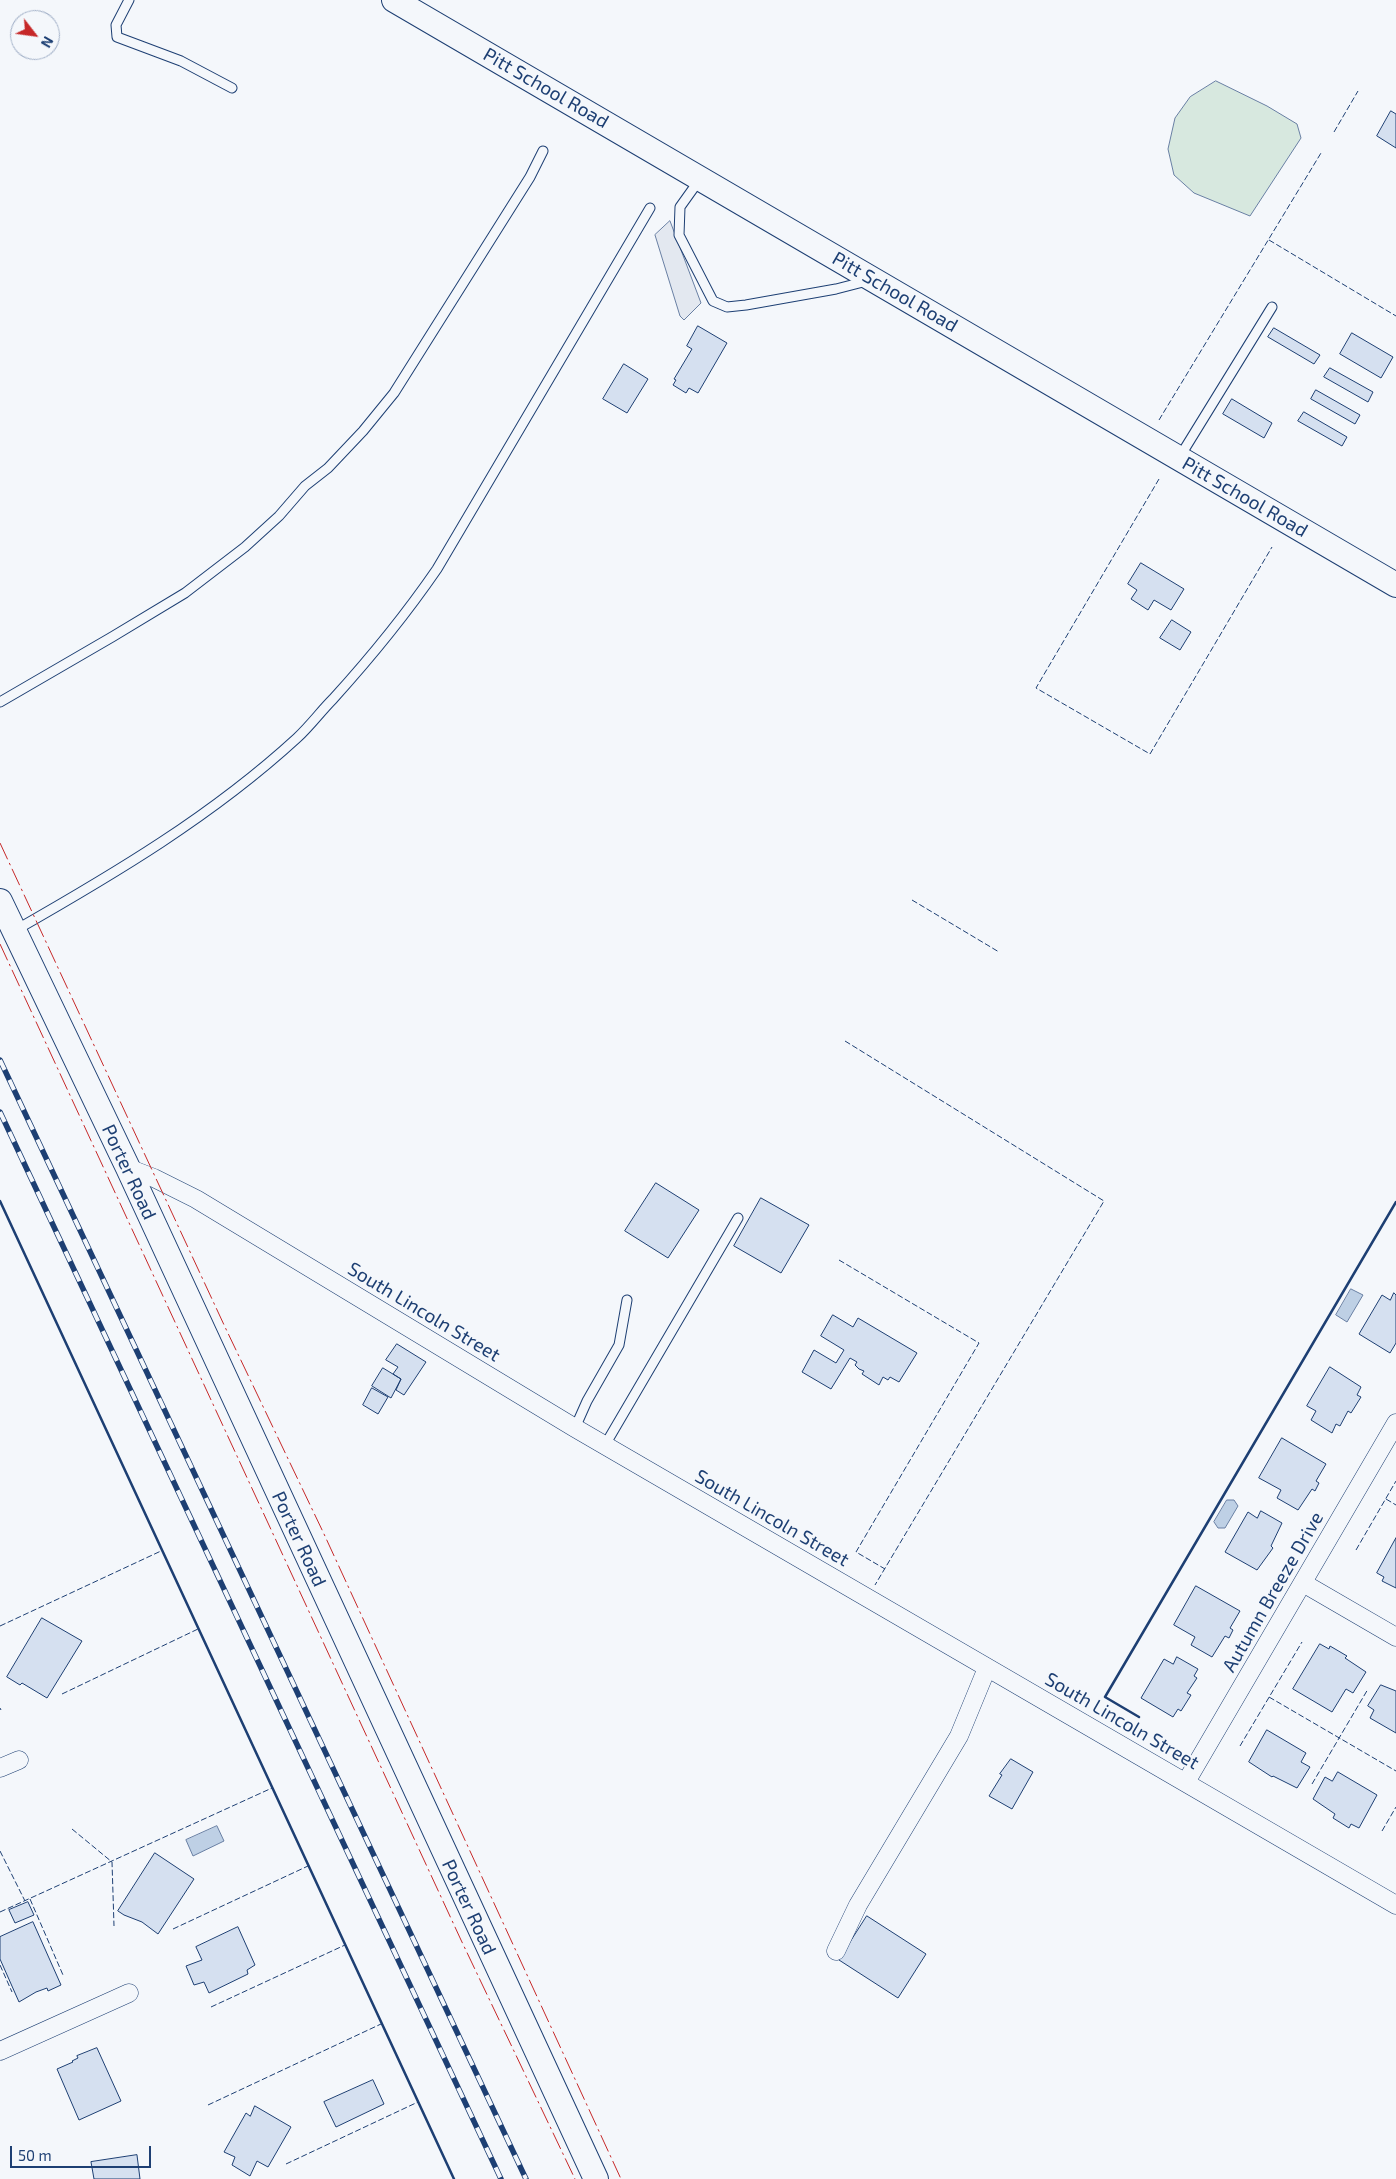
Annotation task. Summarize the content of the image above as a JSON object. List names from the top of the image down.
{
  "streets": {
    "street": [
      "Pitt School Road",
      "Porter Road",
      "South Lincoln Street",
      "Autumn Breeze Drive"
    ]
  },
  "crossings": [
    ["Porter Road", "South Lincoln Street"],
    ["South Lincoln Street", "Autumn Breeze Drive"]
  ],
  "scale_bar": "50 m",
  "north": "bottom right"
}
